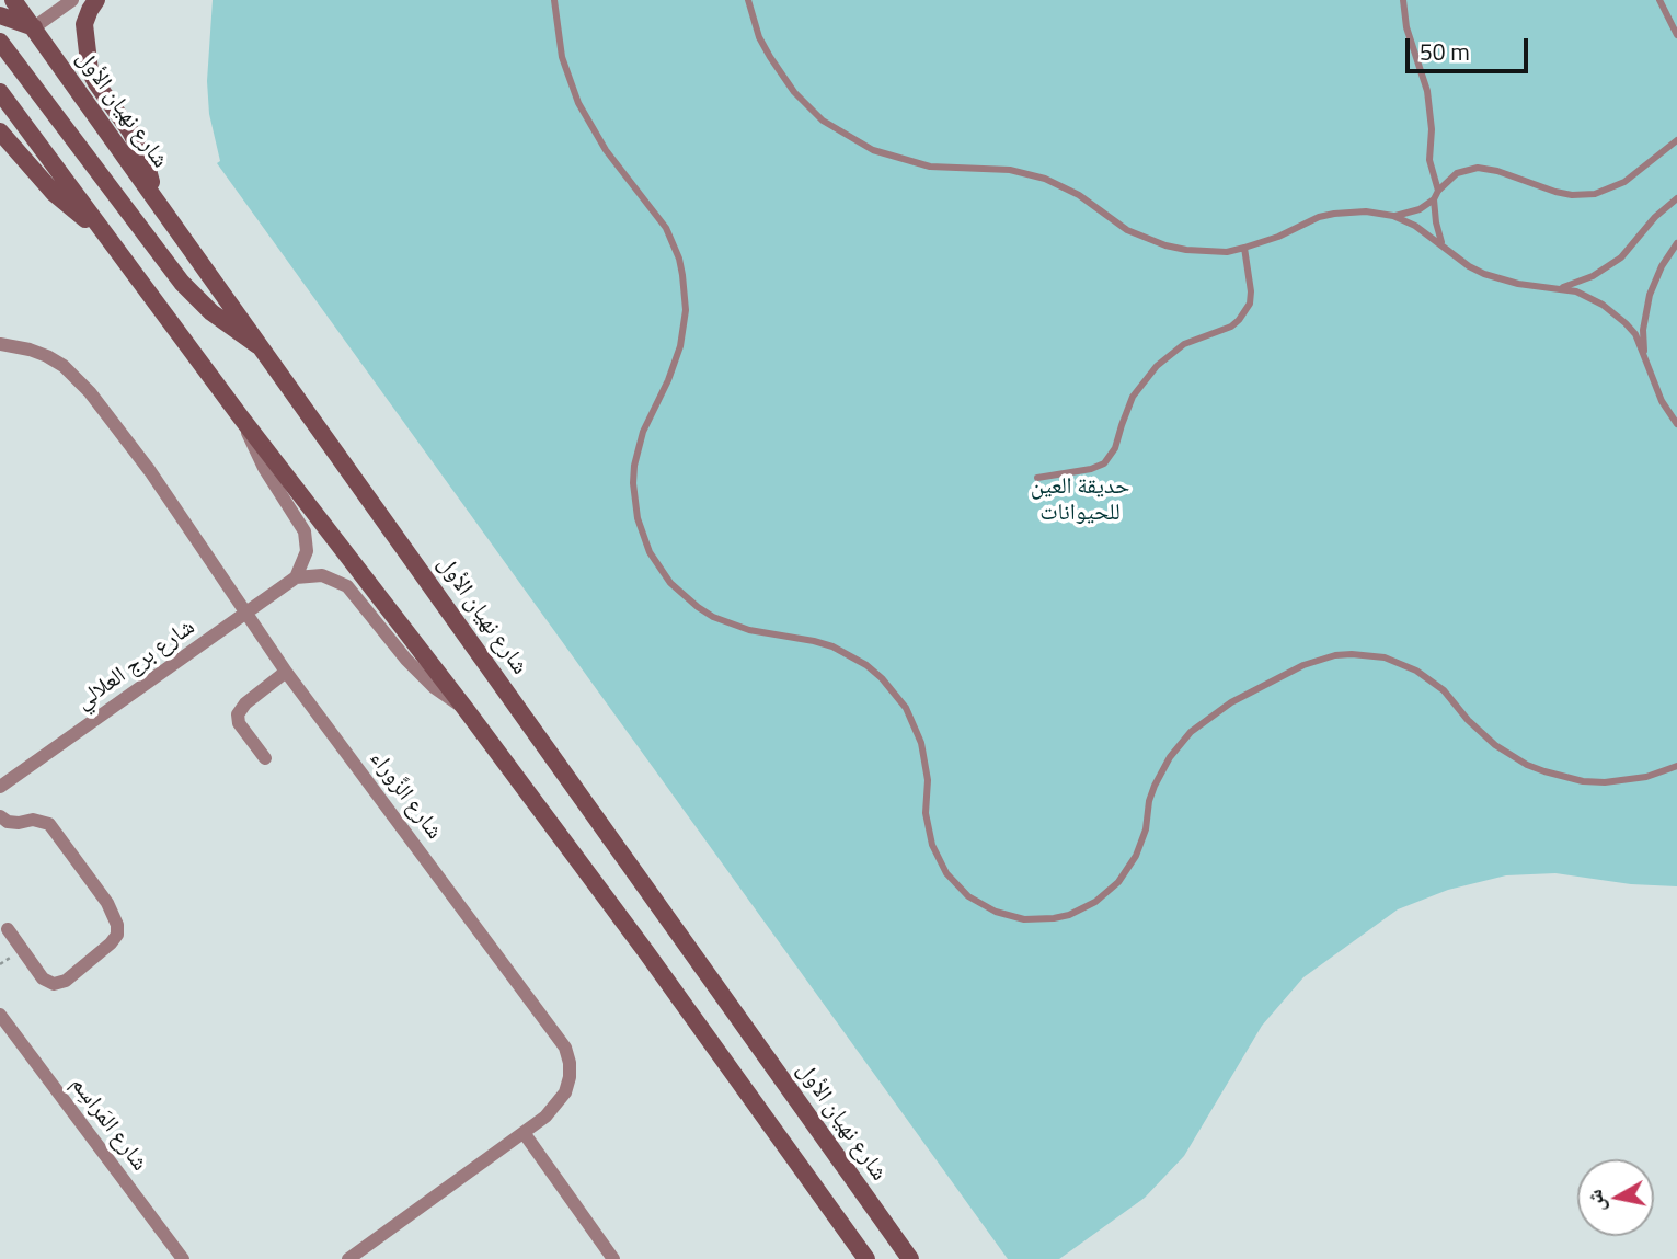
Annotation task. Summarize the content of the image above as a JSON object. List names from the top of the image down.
{
  "streets": {
    "main road": ["شارع نهيان الأول"],
    "street": ["شارع برج العلالي", "شارع الزَّوراء", "شارع المَراسِم"]
  },
  "crossings": [
    ["شارع برج العلالي", "شارع الزَّوراء"]
  ],
  "parks": ["حديقة العين للحيوانات"],
  "scale_bar": "50 m",
  "north": "left"
}
